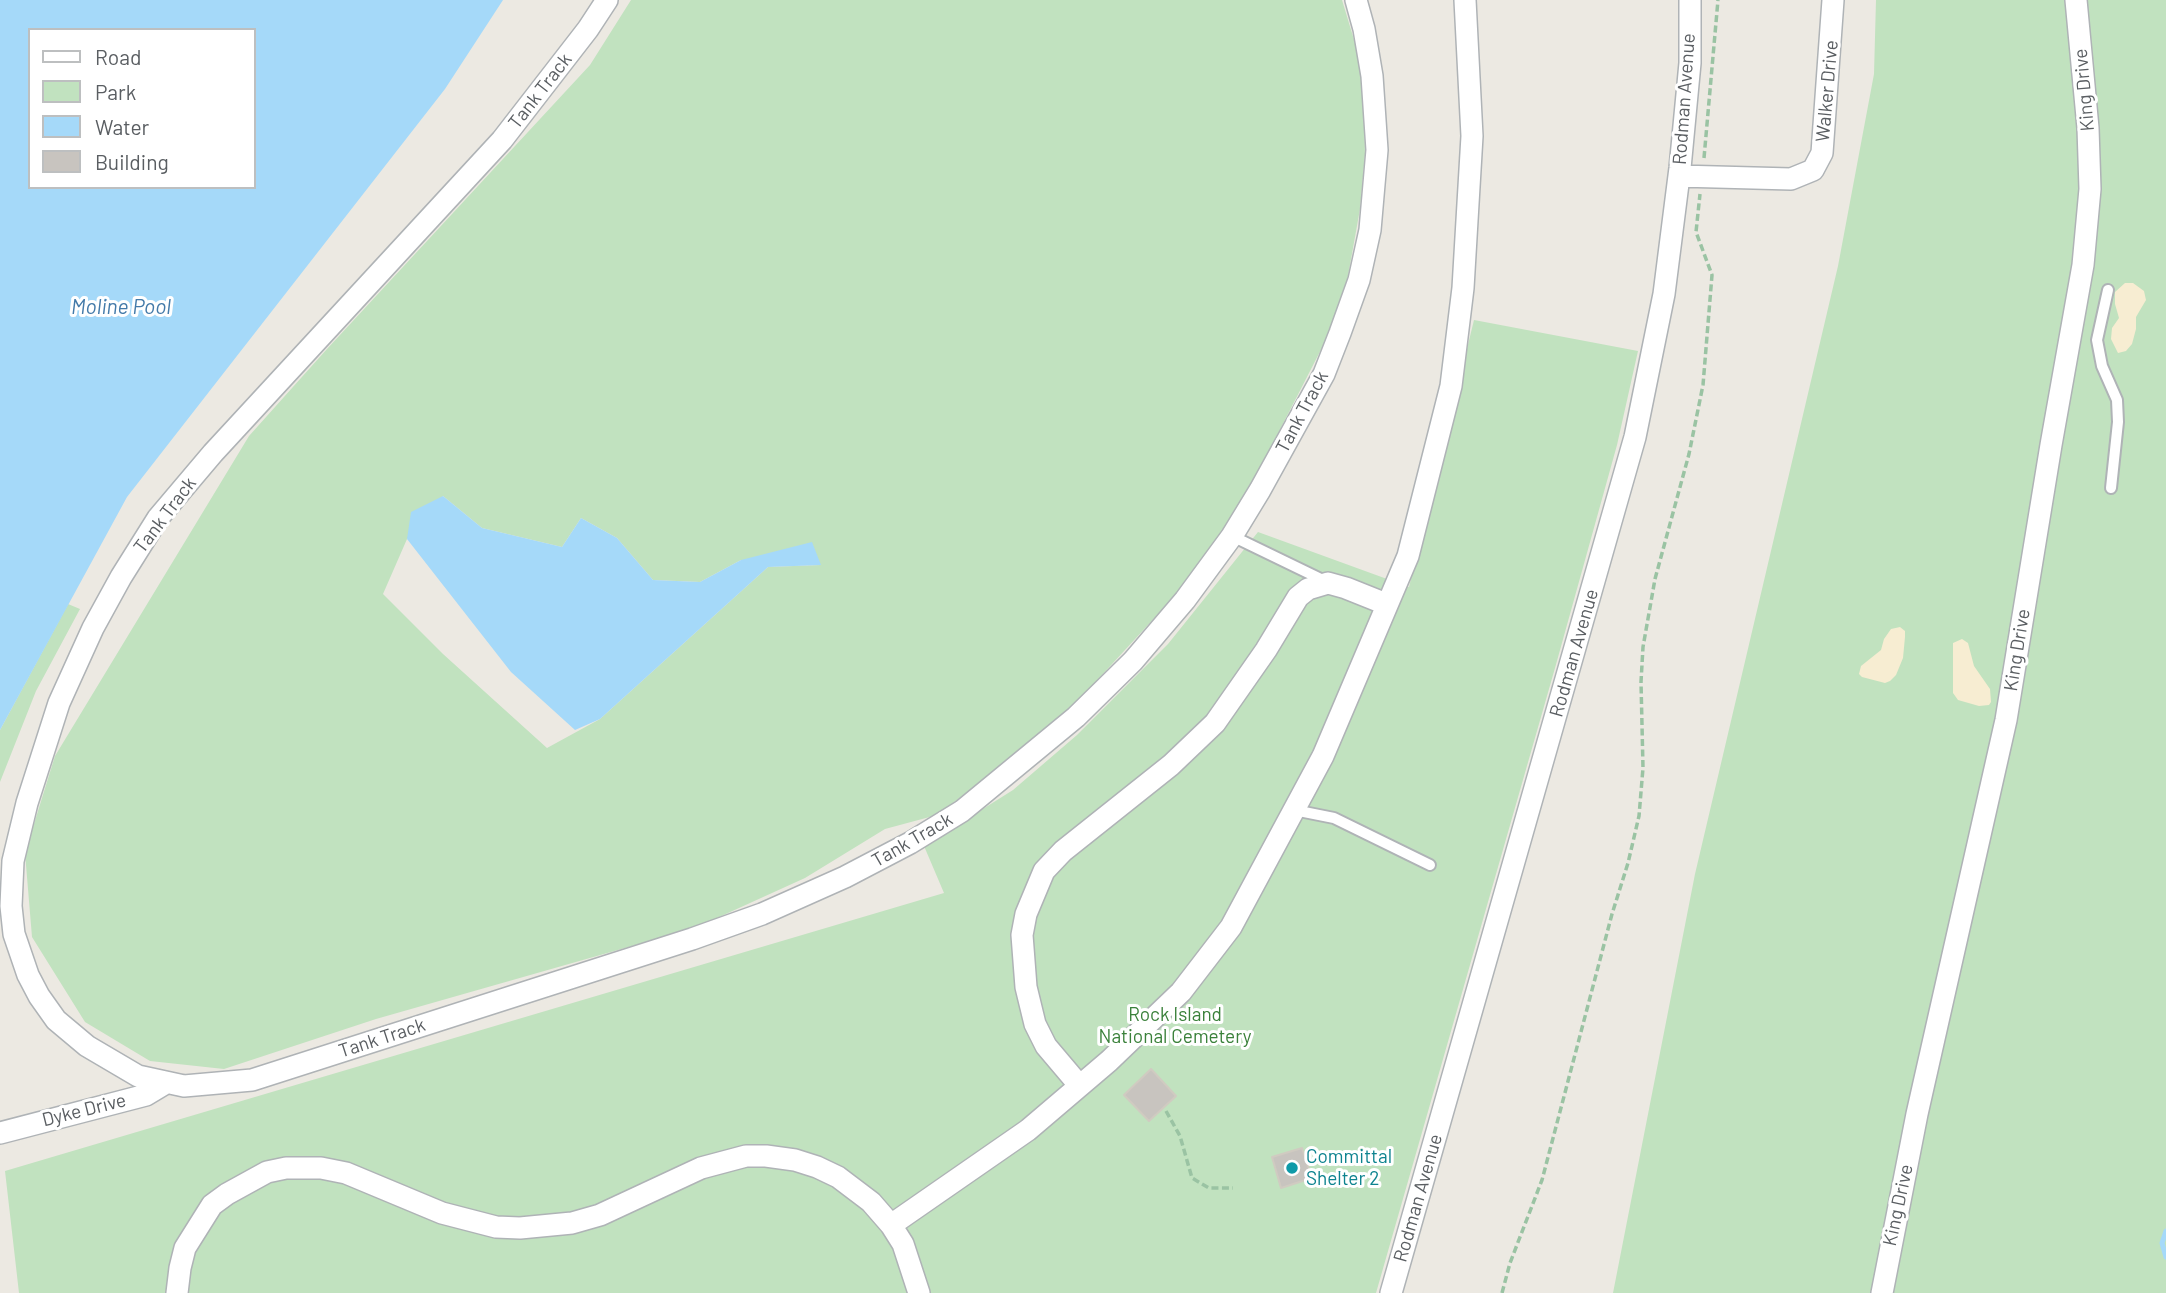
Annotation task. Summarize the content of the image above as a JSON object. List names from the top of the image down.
{
  "streets": {
    "street": [
      "King Drive",
      "Tank Track",
      "Walker Drive",
      "Rodman Avenue",
      "Dyke Drive"
    ]
  },
  "crossings": [
    ["Tank Track", "Dyke Drive"],
    ["Walker Drive", "Rodman Avenue"]
  ],
  "water": ["Moline Pool"],
  "parks": ["Rock Island National Cemetery"],
  "places": ["Committal Shelter 2"],
  "legend": [
    "Road",
    "Park",
    "Water",
    "Building"
  ]
}
